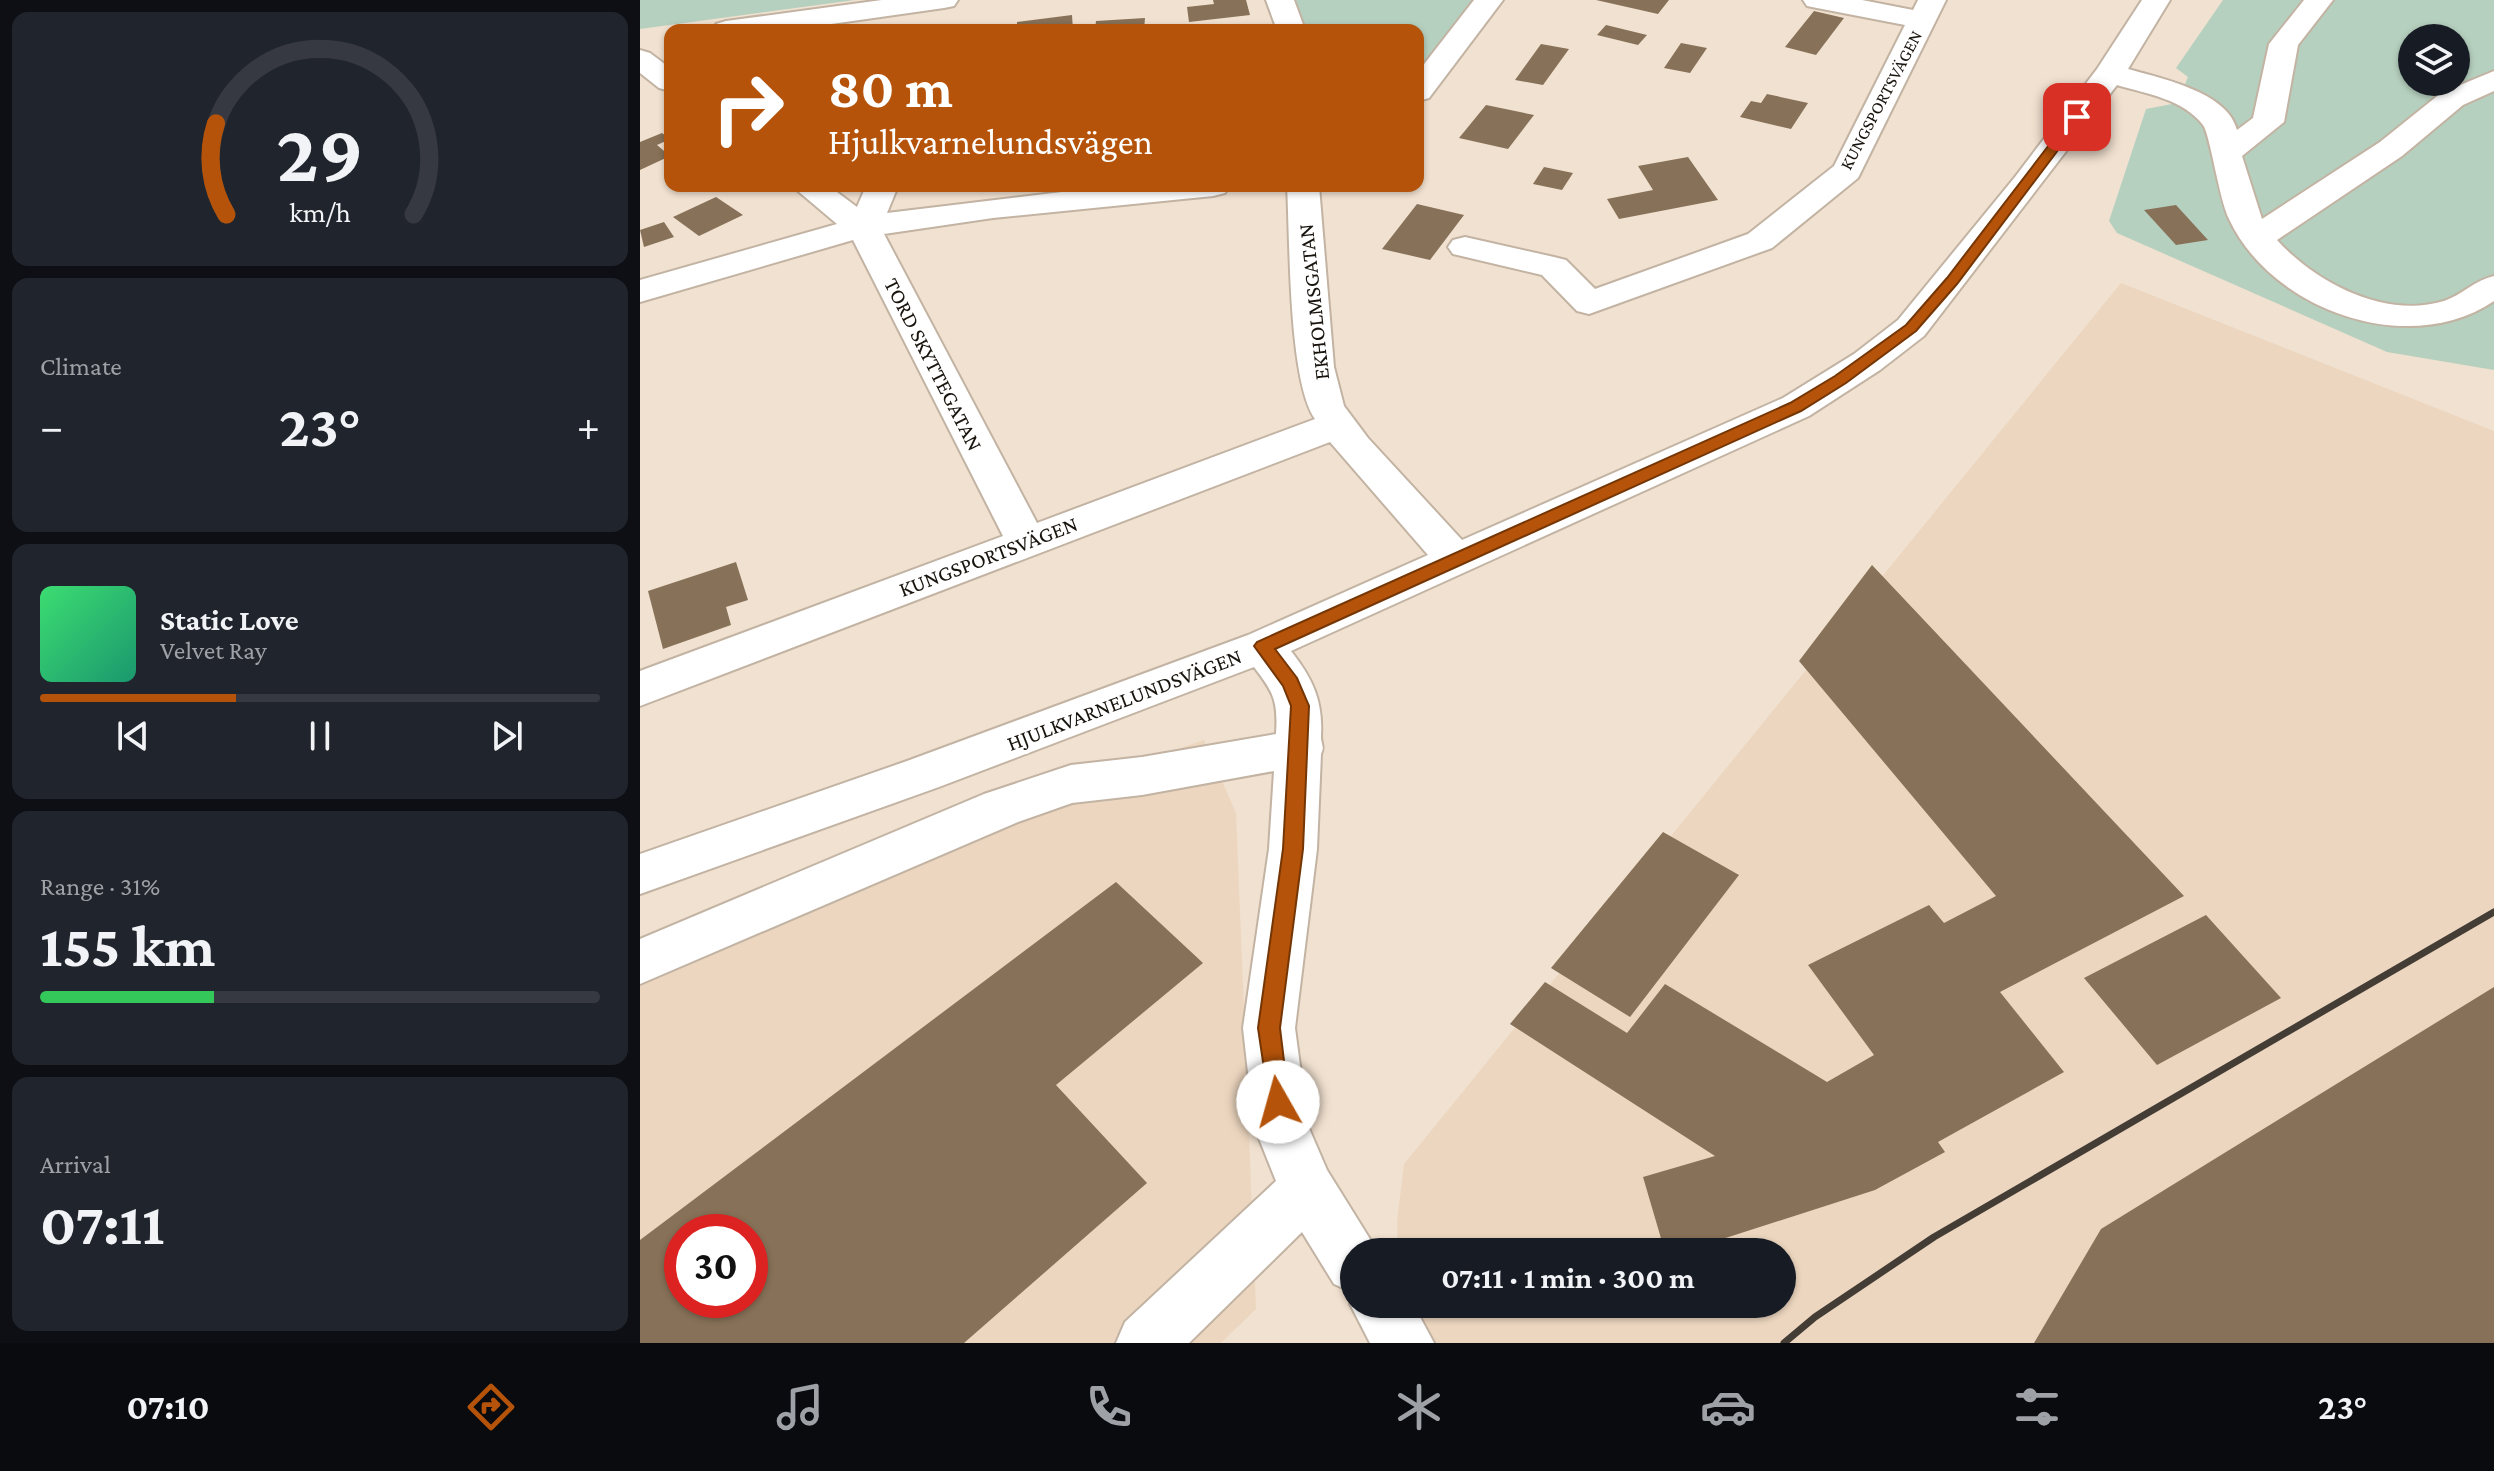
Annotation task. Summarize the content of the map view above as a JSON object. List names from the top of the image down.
{
  "streets": {
    "street": [
      "KUNGSPORTSVÄGEN",
      "EKHOLMSGATAN",
      "TORD SKYTTEGATAN",
      "HJULKVARNELUNDSVÄGEN"
    ]
  },
  "crossings": [
    ["KUNGSPORTSVÄGEN", "EKHOLMSGATAN"],
    ["KUNGSPORTSVÄGEN", "TORD SKYTTEGATAN"],
    ["EKHOLMSGATAN", "HJULKVARNELUNDSVÄGEN"]
  ],
  "page": {
    "turn": ["80 m", "Hjulkvarnelundsvägen"],
    "tile": [
      "Climate",
      ["Range · 31%", "155 km"],
      ["Arrival", "07:11"]
    ],
    "heat": ["−", "23°", "+"],
    "song": ["Static Love", "Velvet Ray"],
    "limit": "30",
    "trip": "07:11 · 1 min · 300 m",
    "tabs": ["07:10", "23°"],
    "gauge": ["29", "km/h"]
  }
}
